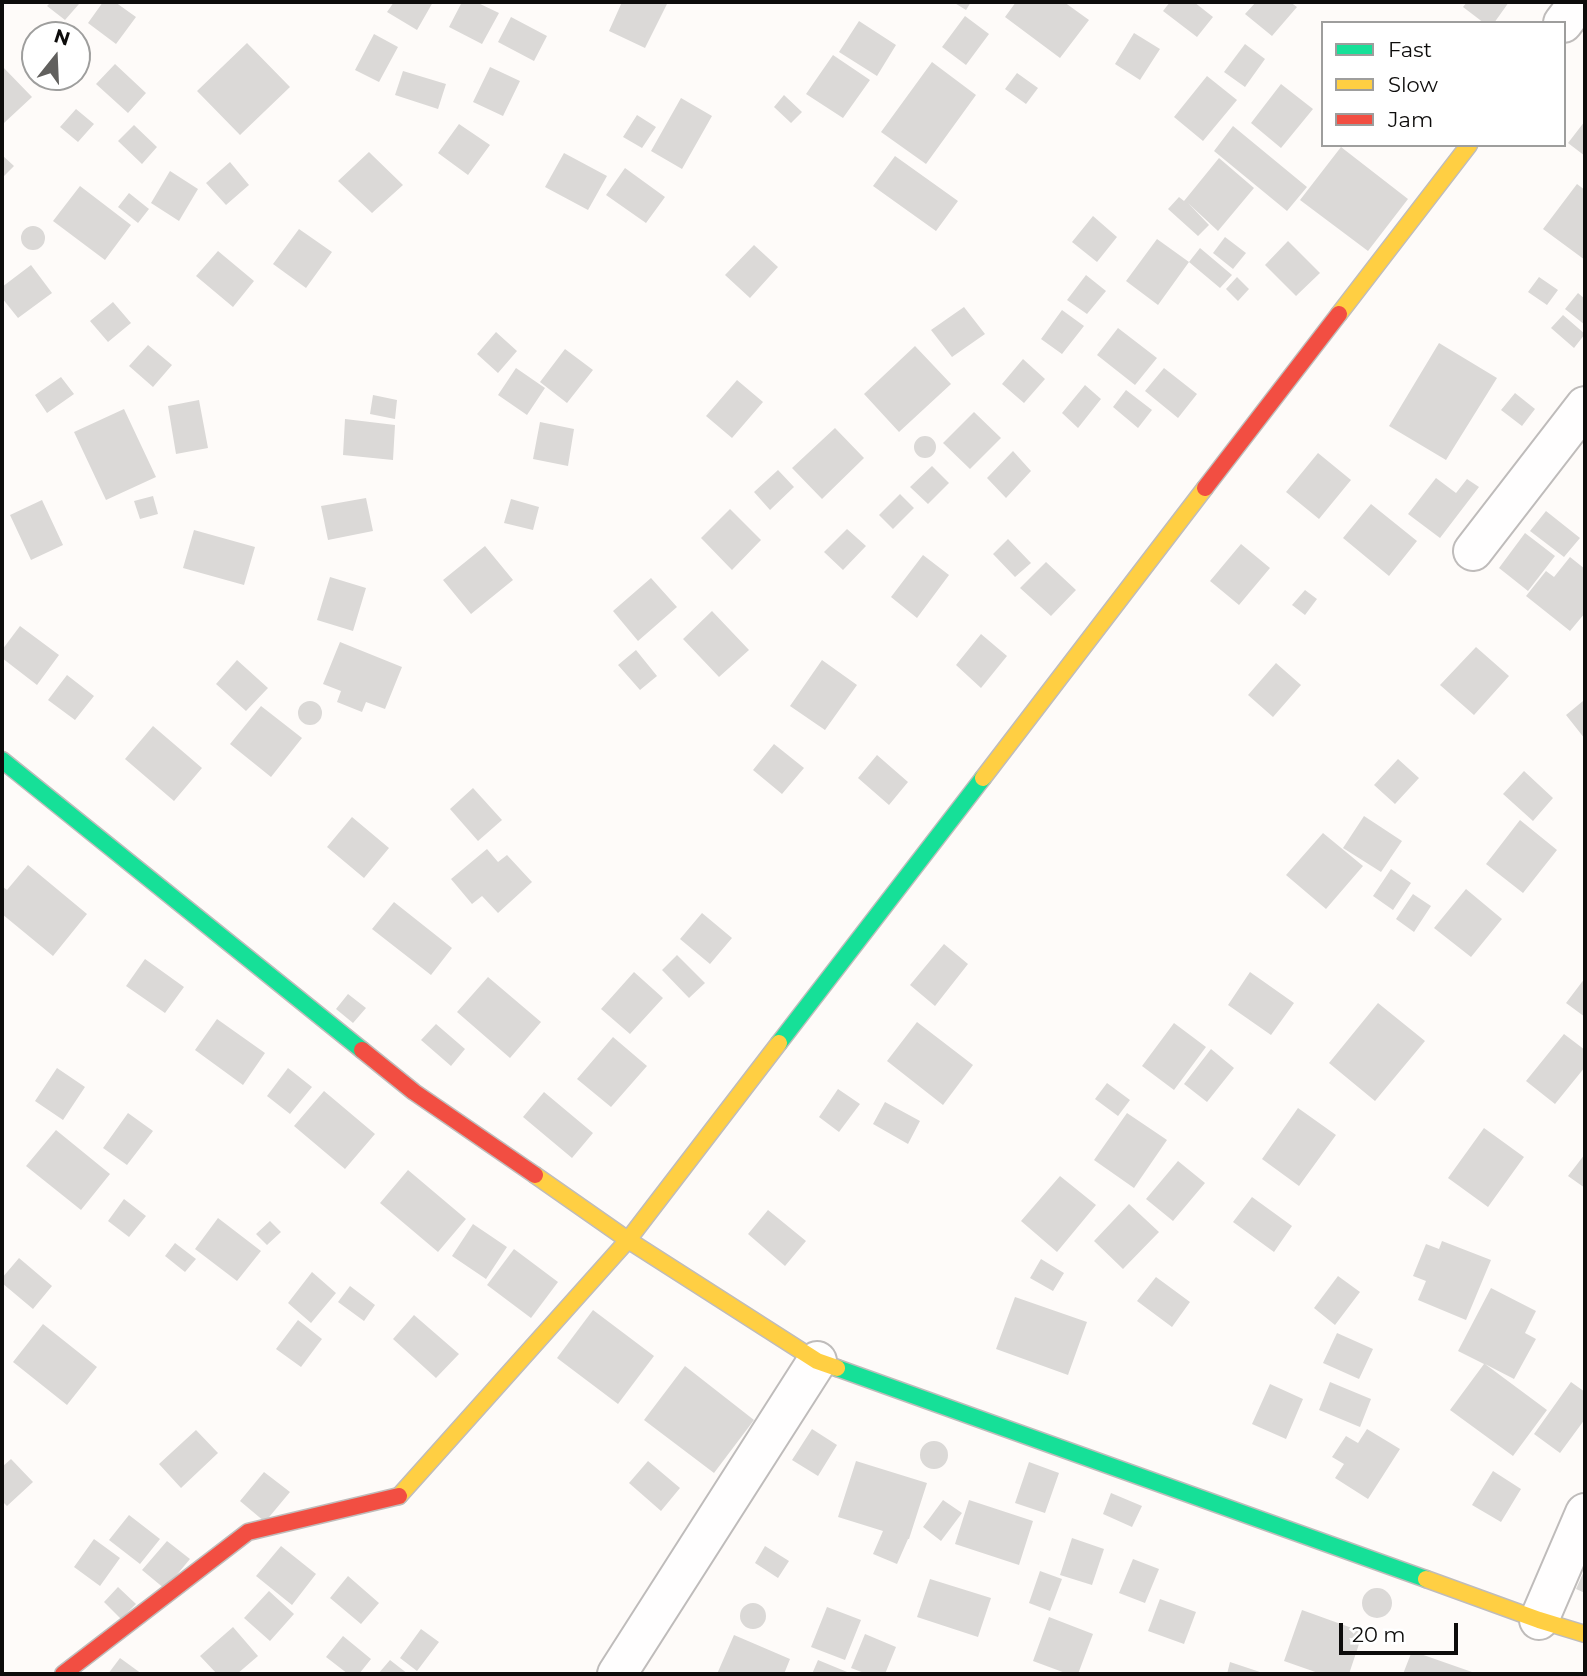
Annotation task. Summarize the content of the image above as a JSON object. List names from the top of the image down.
{
  "legend": ["Fast", "Slow", "Jam"],
  "scale_bar": "20 m",
  "north": "top"
}
